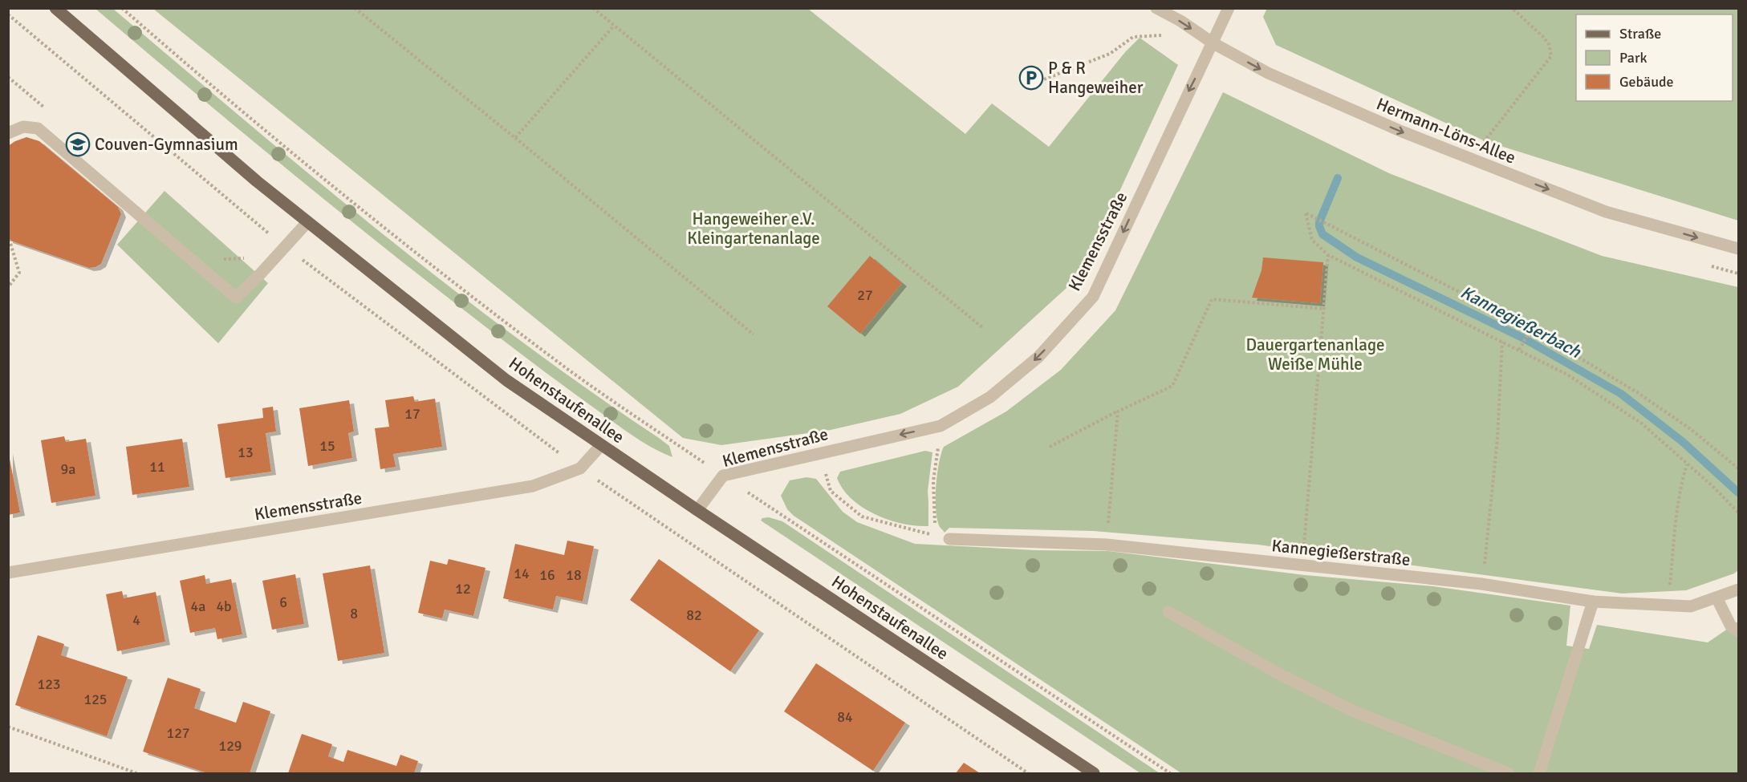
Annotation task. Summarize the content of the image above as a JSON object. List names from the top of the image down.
{
  "streets": {
    "main road": ["Hohenstaufenallee"],
    "street": ["Hermann-Löns-Allee", "Klemensstraße", "Kannegießerstraße"]
  },
  "crossings": [
    ["Hermann-Löns-Allee", "Klemensstraße"],
    ["Klemensstraße", "Hohenstaufenallee"]
  ],
  "one_way": ["Hermann-Löns-Allee", "Klemensstraße"],
  "water": ["Kannegießerbach"],
  "parks": ["Hangeweiher e.V. Kleingartenanlage", "Dauergartenanlage Weiße Mühle"],
  "places": {
    "parking": ["P & R Hangeweiher"],
    "school or university": ["Couven-Gymnasium"]
  },
  "house_numbers": [
    "27",
    "17",
    "15",
    "13",
    "11",
    "9a",
    "14",
    "16",
    "18",
    "12",
    "6",
    "4a",
    "4b",
    "8",
    "82",
    "4",
    "123",
    "125",
    "84",
    "127",
    "129"
  ],
  "legend": ["Straße", "Park", "Gebäude"]
}
